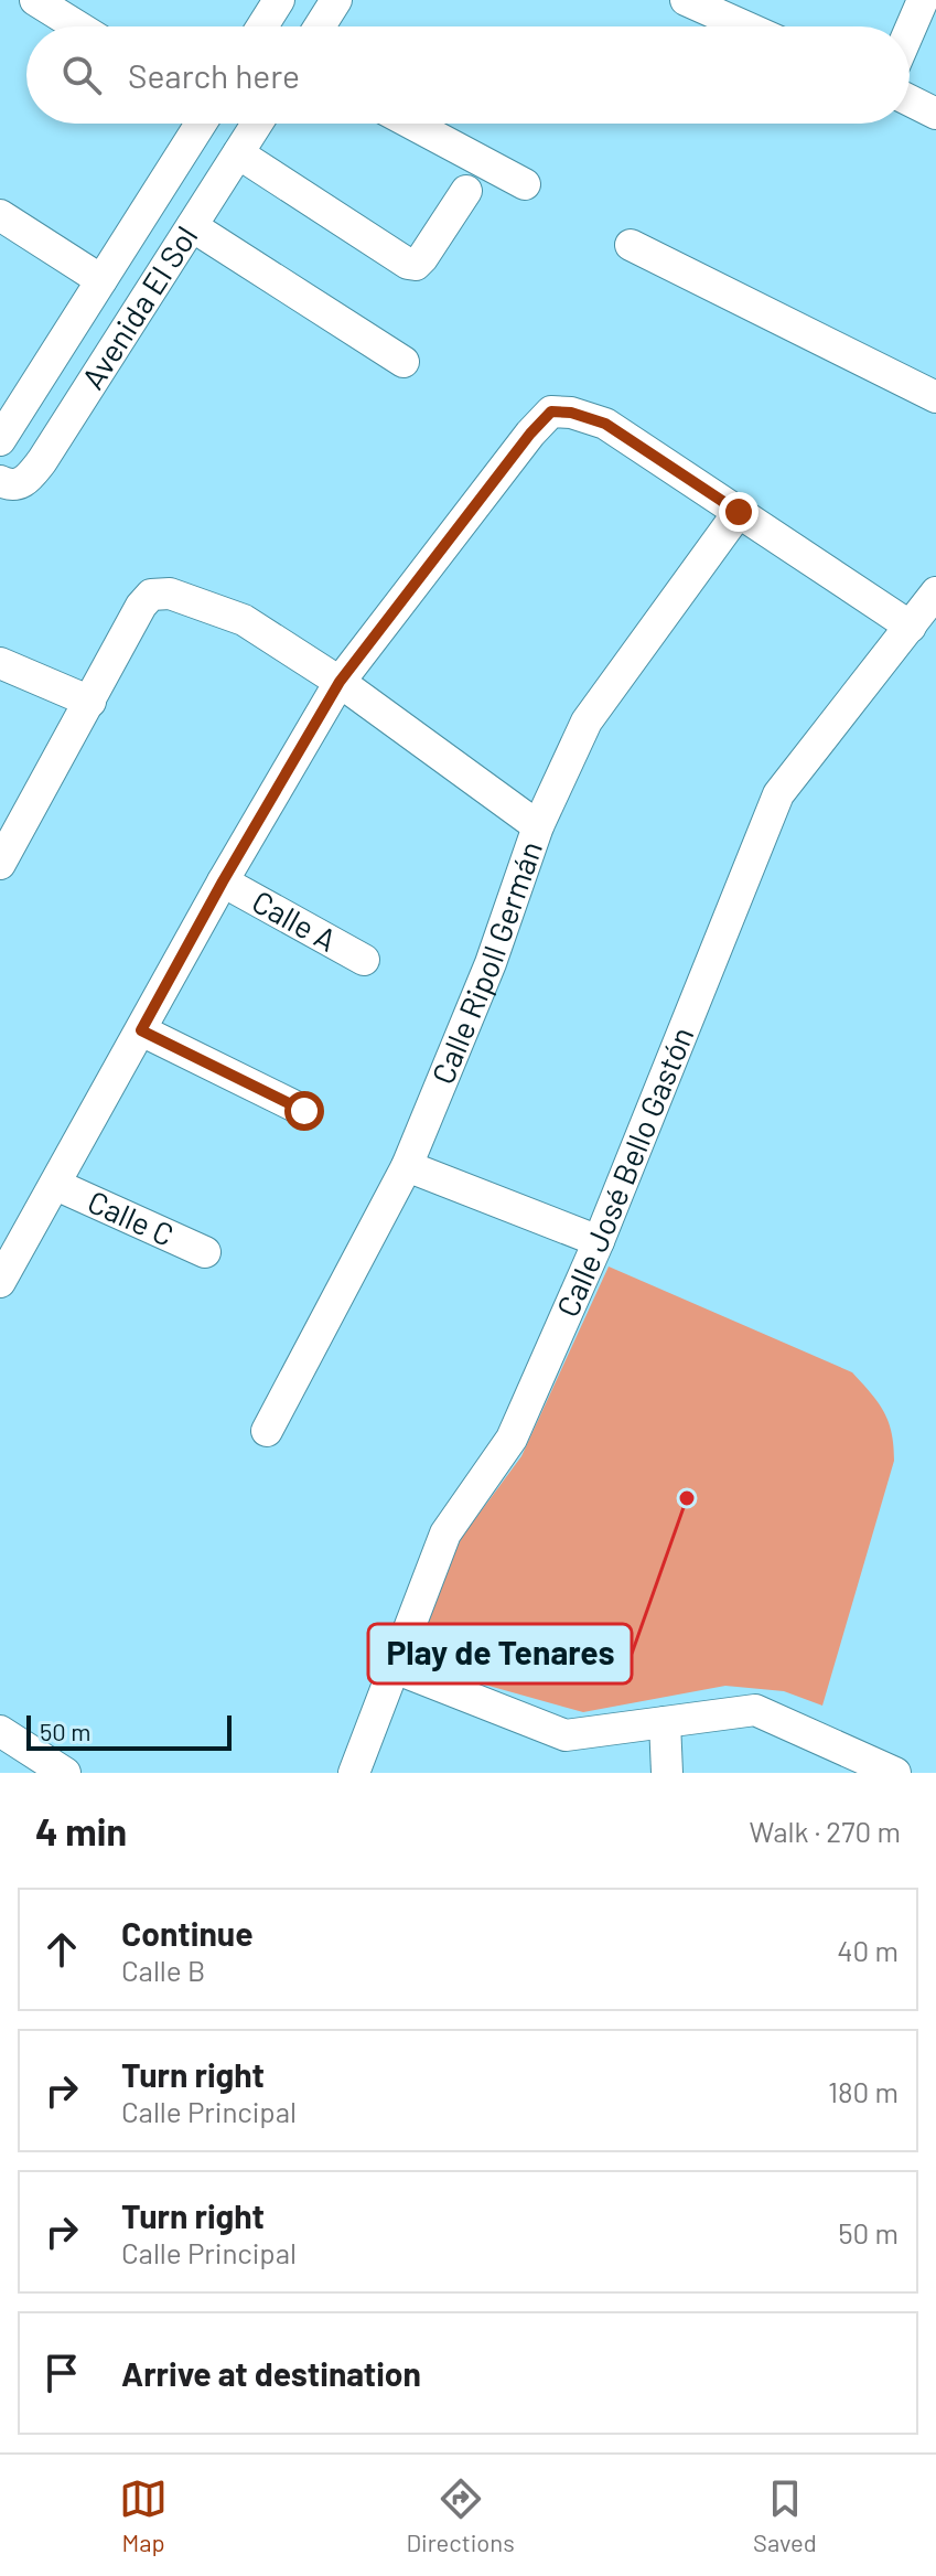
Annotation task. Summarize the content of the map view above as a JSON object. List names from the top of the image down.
{
  "streets": {
    "street": [
      "Avenida El Sol",
      "Calle A",
      "Calle Ripoll Germán",
      "Calle José Bello Gastón",
      "Calle C"
    ]
  },
  "places": ["Play de Tenares"],
  "scale_bar": "50 m",
  "page": {
    "search": "Search here",
    "scale": "50 m",
    "heading": ["4 min", "Walk · 270 m"],
    "list": [
      ["Continue", "Calle B", "40 m"],
      ["Turn right", "Calle Principal", "180 m"],
      ["Turn right", "Calle Principal", "50 m"],
      "Arrive at destination"
    ],
    "nav": ["Map", "Directions", "Saved"]
  }
}
